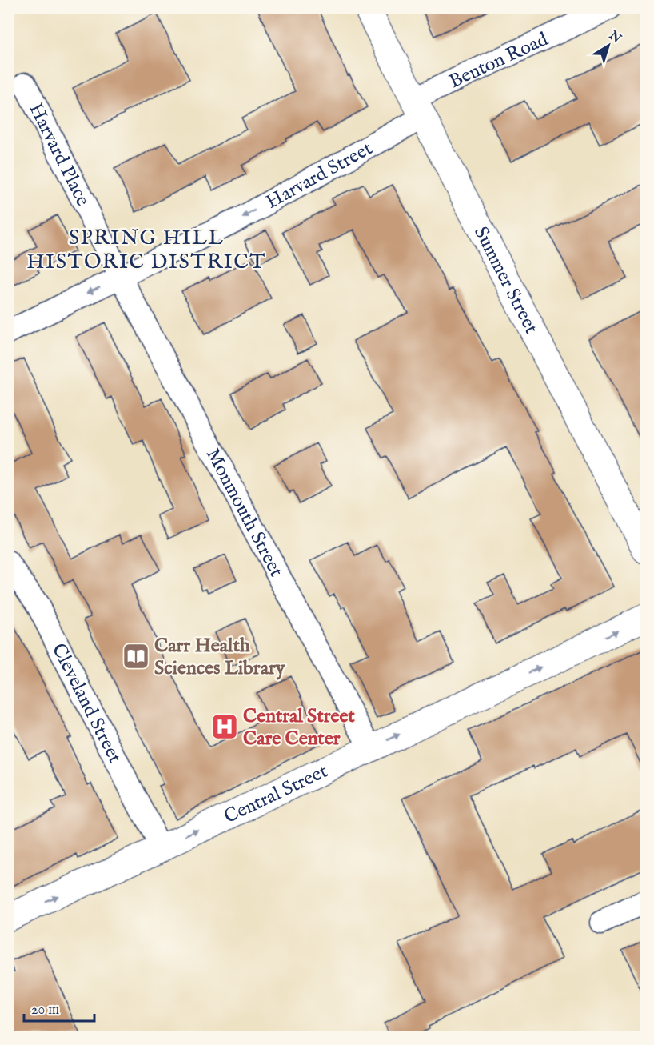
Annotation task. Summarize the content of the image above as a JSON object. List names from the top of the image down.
{
  "streets": {
    "street": [
      "Benton Road",
      "Harvard Place",
      "Harvard Street",
      "Summer Street",
      "Monmouth Street",
      "Cleveland Street",
      "Central Street"
    ]
  },
  "crossings": [
    ["Benton Road", "Harvard Street"],
    ["Benton Road", "Summer Street"],
    ["Harvard Place", "Harvard Street"],
    ["Harvard Place", "Monmouth Street"],
    ["Harvard Street", "Summer Street"],
    ["Harvard Street", "Monmouth Street"],
    ["Monmouth Street", "Central Street"],
    ["Cleveland Street", "Central Street"]
  ],
  "one_way": ["Harvard Street", "Central Street"],
  "districts": ["SPRING HILL HISTORIC DISTRICT"],
  "places": {
    "library": ["Carr Health Sciences Library"],
    "hospital": ["Central Street Care Center"]
  },
  "scale_bar": "20 m",
  "north": "top right"
}
